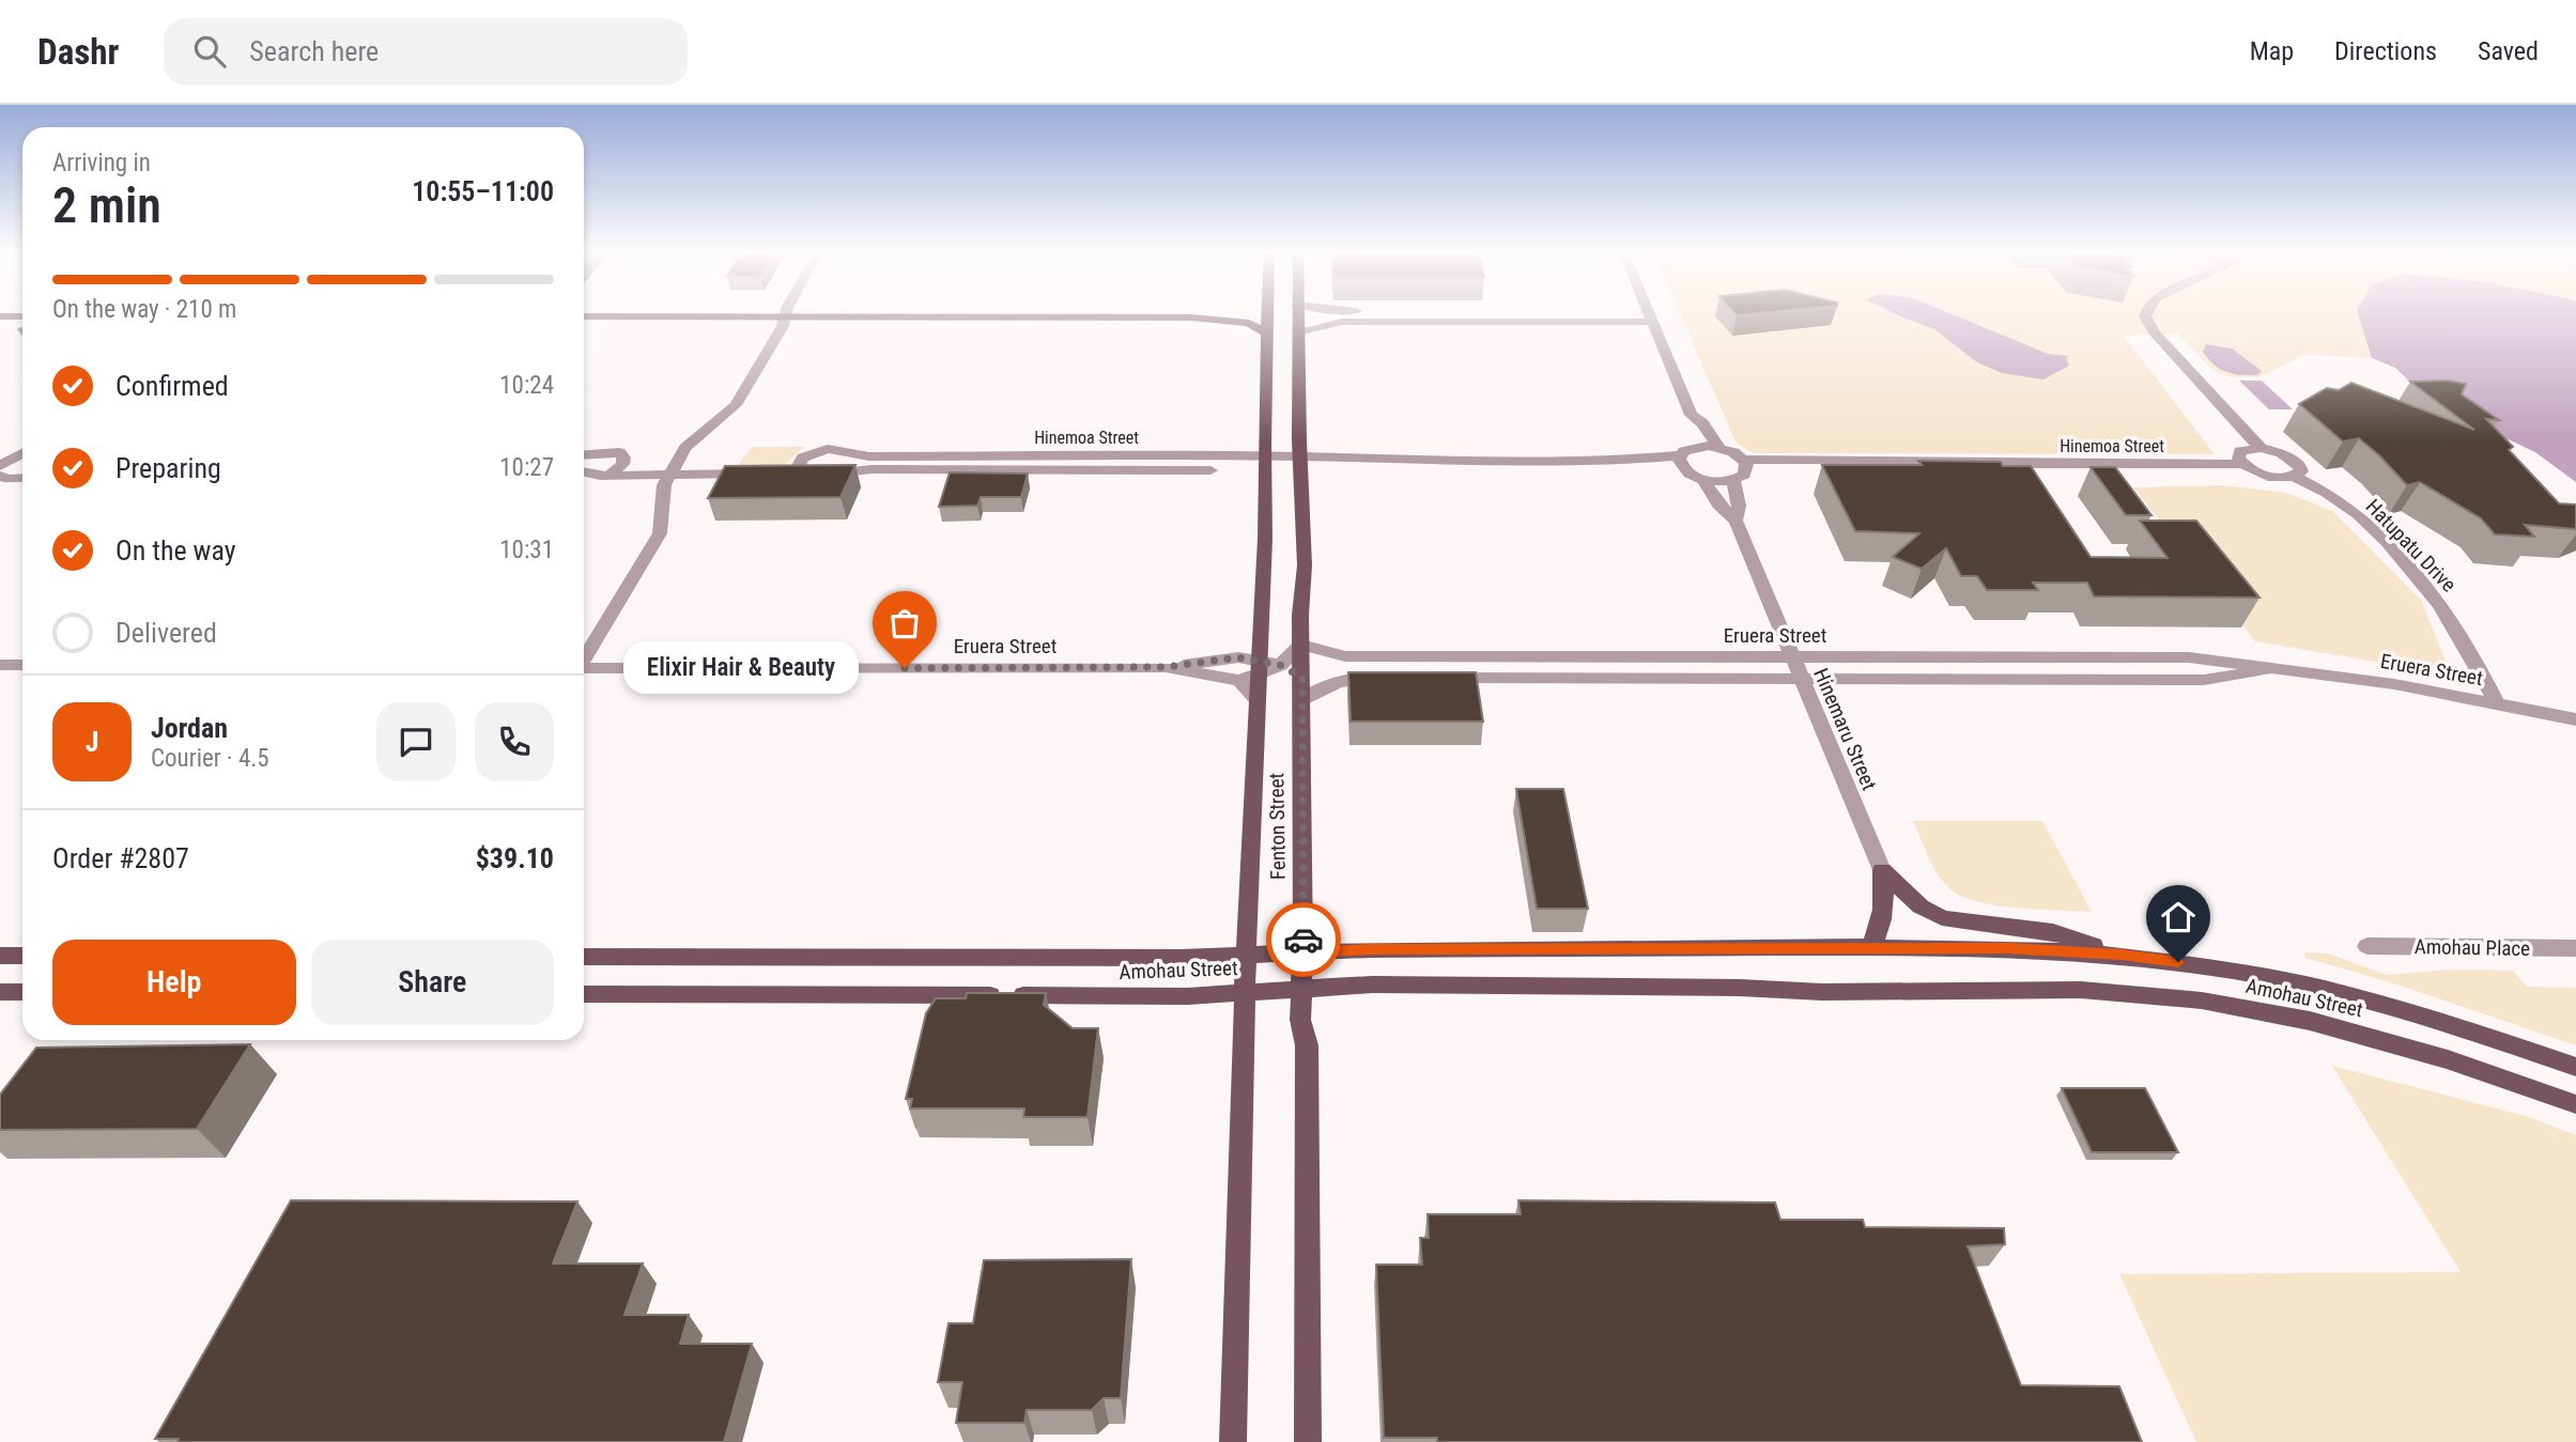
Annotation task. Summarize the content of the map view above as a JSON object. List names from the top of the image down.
{
  "streets": {
    "main road": ["Fenton Street", "Amohau Street"],
    "street": [
      "Hinemoa Street",
      "Hatupatu Drive",
      "Eruera Street",
      "Hinemaru Street",
      "Amohau Place"
    ]
  },
  "crossings": [
    ["Hinemoa Street", "Hatupatu Drive"],
    ["Hinemoa Street", "Hinemaru Street"],
    ["Hinemoa Street", "Fenton Street"],
    ["Hatupatu Drive", "Eruera Street"],
    ["Eruera Street", "Hinemaru Street"],
    ["Eruera Street", "Fenton Street"],
    ["Fenton Street", "Amohau Street"]
  ],
  "places": ["Elixir Hair & Beauty"],
  "page": {
    "header": "Dashr",
    "search": "Search here",
    "nav": ["Map", "Directions", "Saved"],
    "heading": ["2 min", "Arriving in", "10:55–11:00"],
    "panel": [
      "Jordan",
      "Courier · 4.5",
      "Order #2807",
      "$39.10"
    ],
    "bar": "On the way · 210 m",
    "list": [
      ["Confirmed", "10:24"],
      ["Preparing", "10:27"],
      ["On the way", "10:31"],
      "Delivered"
    ],
    "bubble": "Elixir Hair & Beauty",
    "round": "J",
    "buttons": ["Help", "Share"]
  }
}
